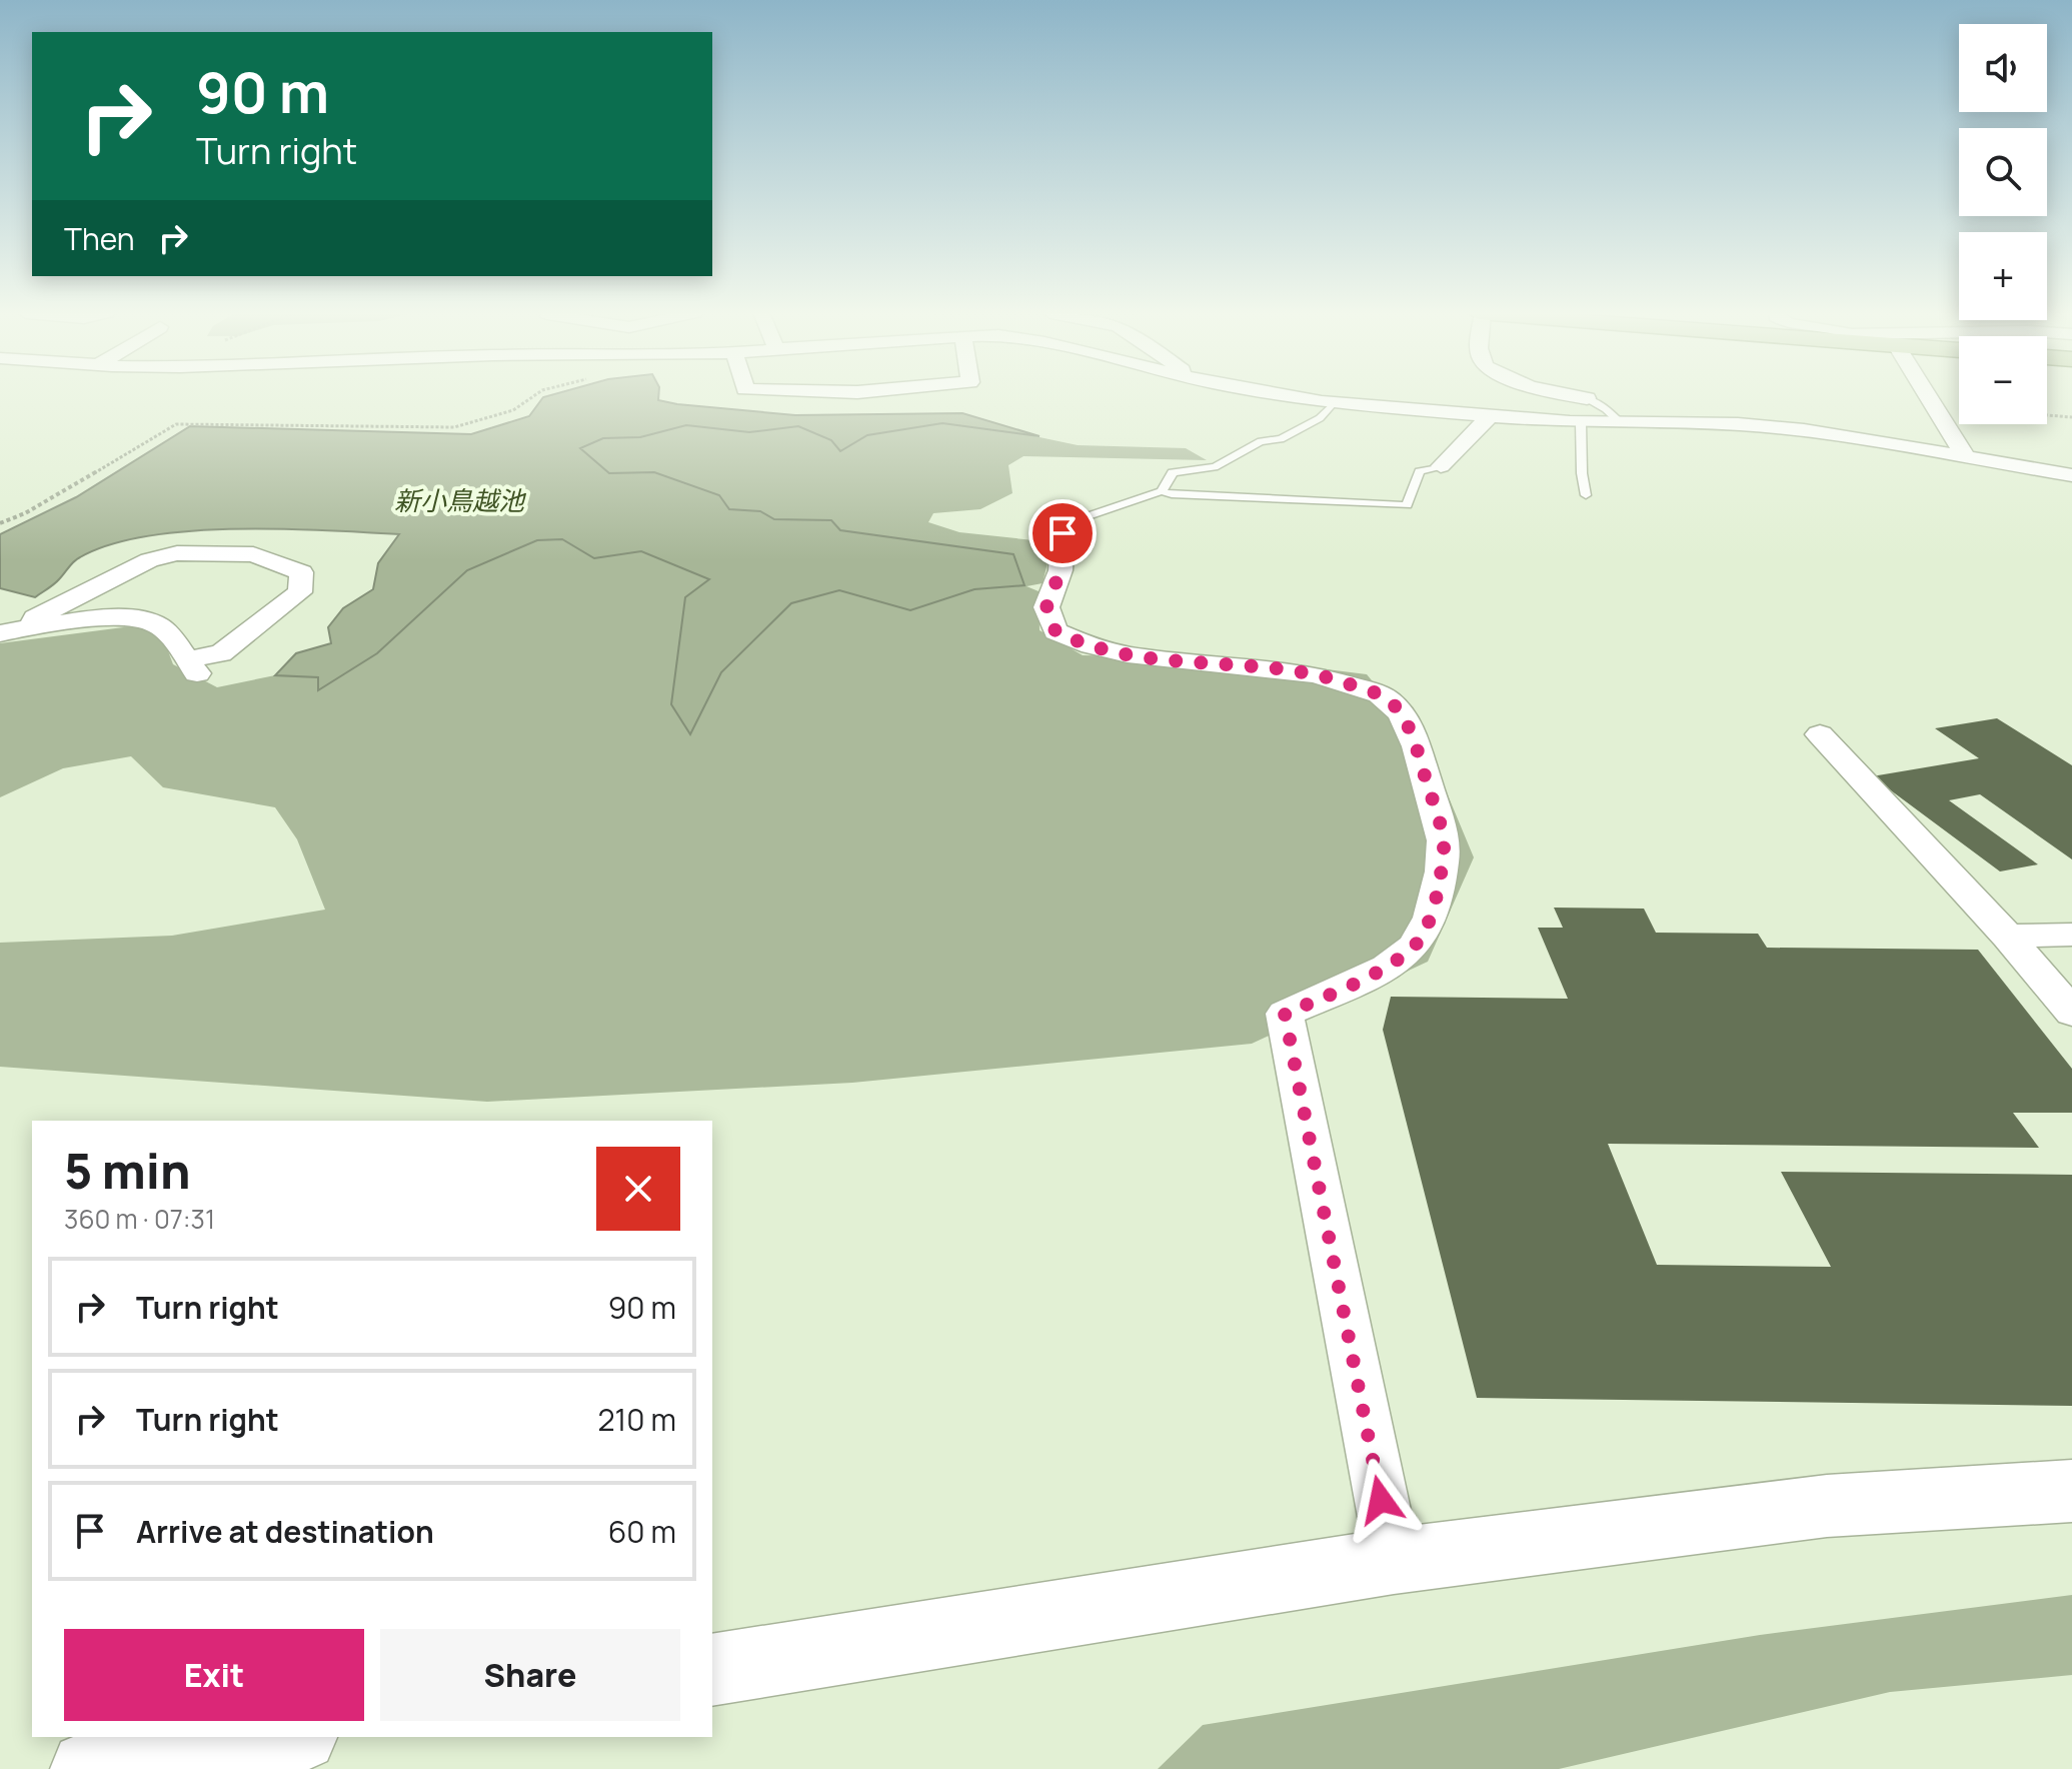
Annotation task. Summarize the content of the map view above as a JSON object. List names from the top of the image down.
{
  "water": ["新小鳥越池"],
  "page": {
    "map_buttons": ["+", "−"],
    "turn": ["90 m", "Turn right"],
    "then": "Then",
    "heading": ["5 min", "360 m · 07:31"],
    "list": [
      {
        "name": "Turn right",
        "value": "90 m"
      },
      {
        "name": "Turn right",
        "value": "210 m"
      },
      {
        "name": "Arrive at destination",
        "value": "60 m"
      }
    ],
    "buttons": ["Exit", "Share"]
  }
}
